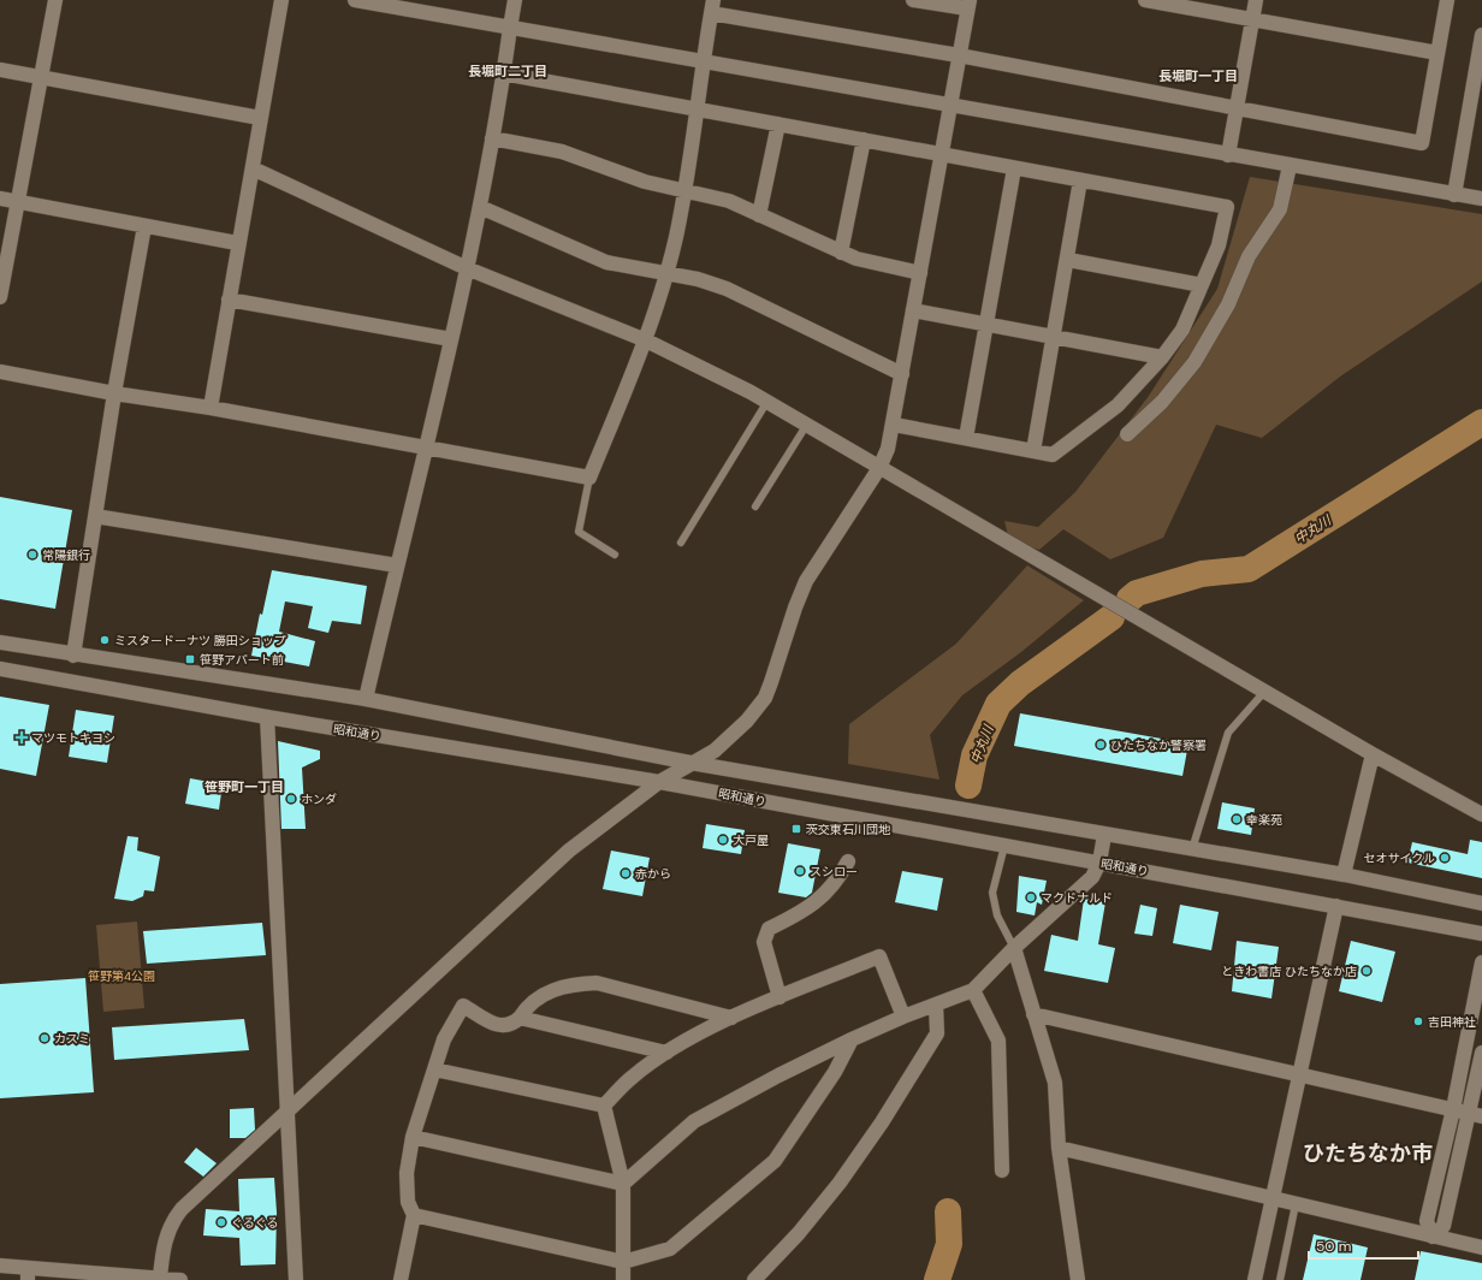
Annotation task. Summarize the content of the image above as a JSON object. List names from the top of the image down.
{
  "streets": {
    "street": ["昭和通り"]
  },
  "districts": [
    "長堀町二丁目",
    "長堀町一丁目",
    "笹野町一丁目",
    "ひたちなか市"
  ],
  "water": ["中丸川"],
  "parks": ["笹野第4公園"],
  "places": {
    "other": [
      "常陽銀行",
      "ミスタードーナツ 勝田ショップ",
      "ひたちなか警察署",
      "ホンダ",
      "幸楽苑",
      "大戸屋",
      "セオサイクル",
      "スシロー",
      "赤から",
      "マクドナルド",
      "ときわ書店 ひたちなか店",
      "吉田神社",
      "カスミ",
      "ぐるぐる"
    ],
    "transit": ["笹野アパート前", "茨交東石川団地"],
    "health": ["マツモトキヨシ"]
  },
  "scale_bar": "50 m"
}
